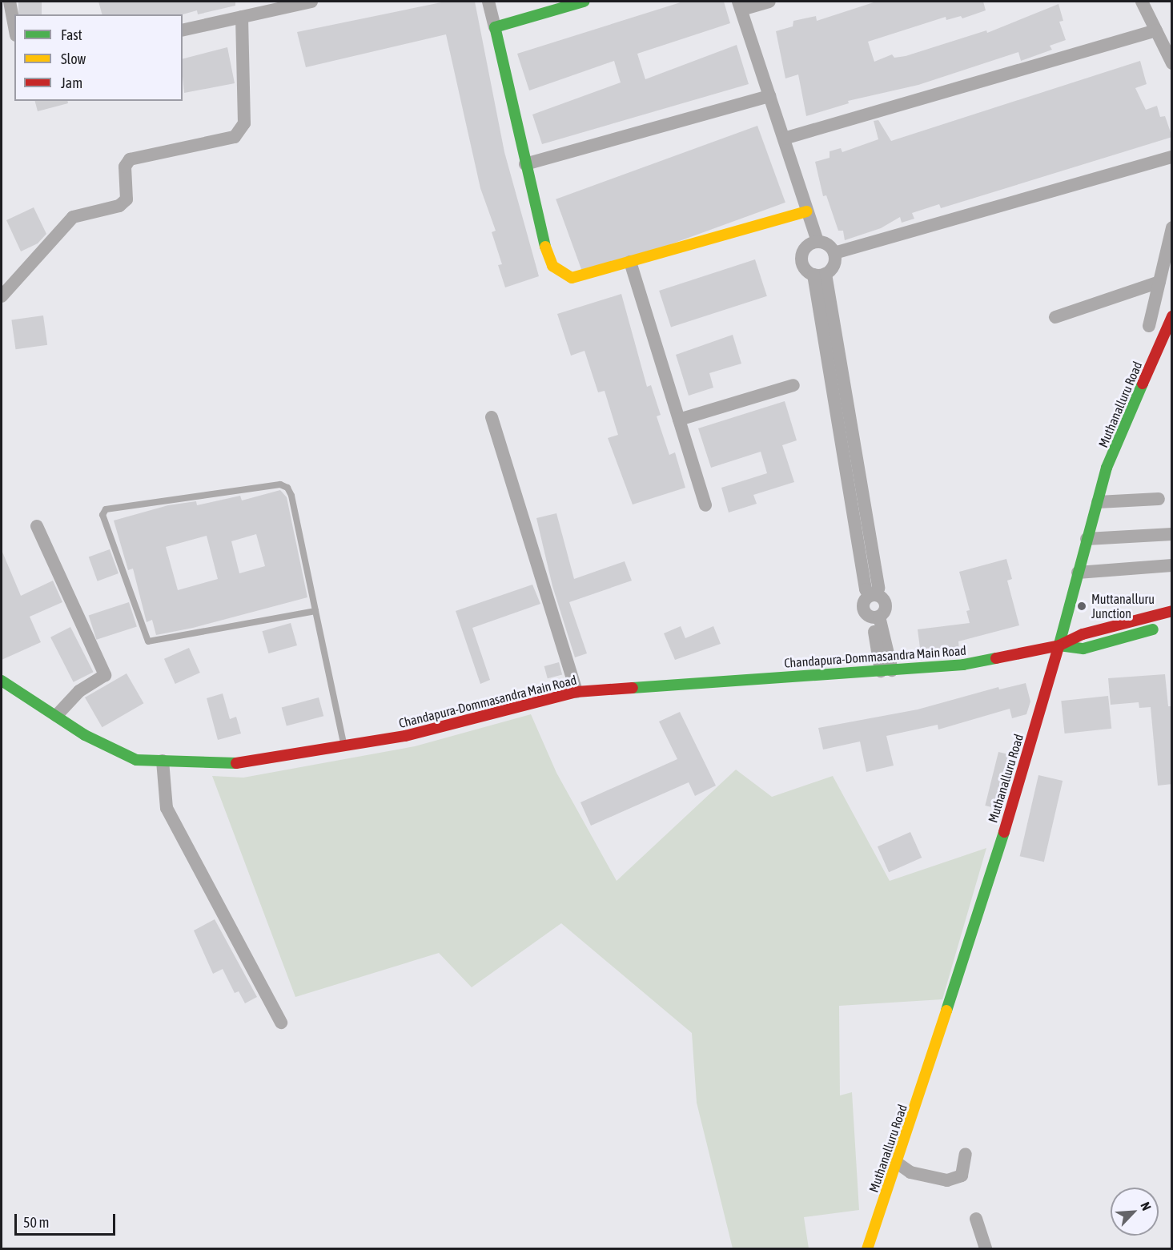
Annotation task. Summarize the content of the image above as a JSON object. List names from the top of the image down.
{
  "streets": {
    "street": ["Muthanalluru Road", "Chandapura-Dommasandra Main Road"]
  },
  "crossings": [
    ["Muthanalluru Road", "Chandapura-Dommasandra Main Road"]
  ],
  "places": ["Muttanalluru Junction"],
  "legend": ["Fast", "Slow", "Jam"],
  "scale_bar": "50 m",
  "north": "top right"
}
